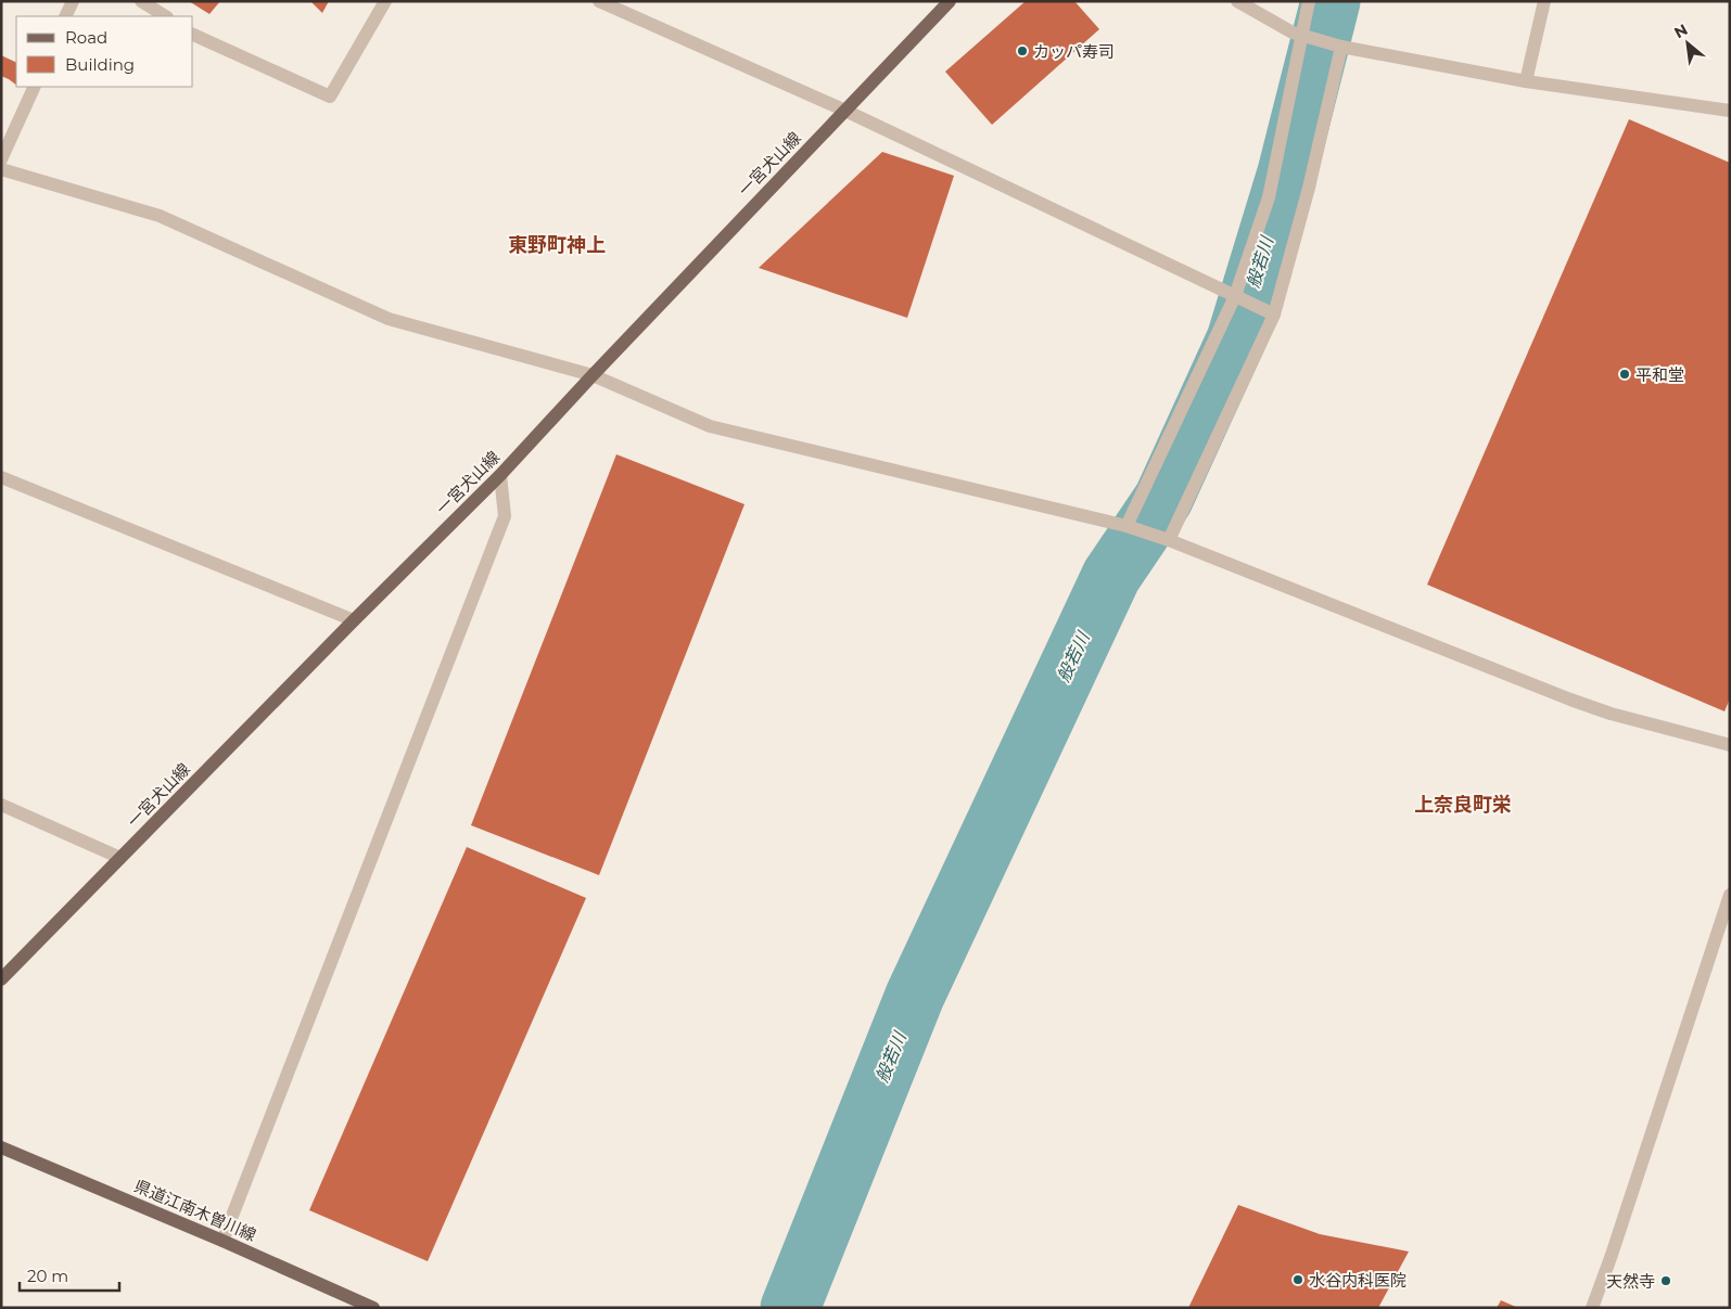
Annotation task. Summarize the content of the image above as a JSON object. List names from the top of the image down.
{
  "streets": {
    "main road": ["一宮犬山線", "県道江南木曽川線"]
  },
  "districts": ["東野町神上", "上奈良町栄"],
  "water": ["般若川"],
  "places": [
    "カッパ寿司",
    "平和堂",
    "水谷内科医院",
    "天然寺"
  ],
  "legend": ["Road", "Building"],
  "scale_bar": "20 m",
  "north": "top left"
}
